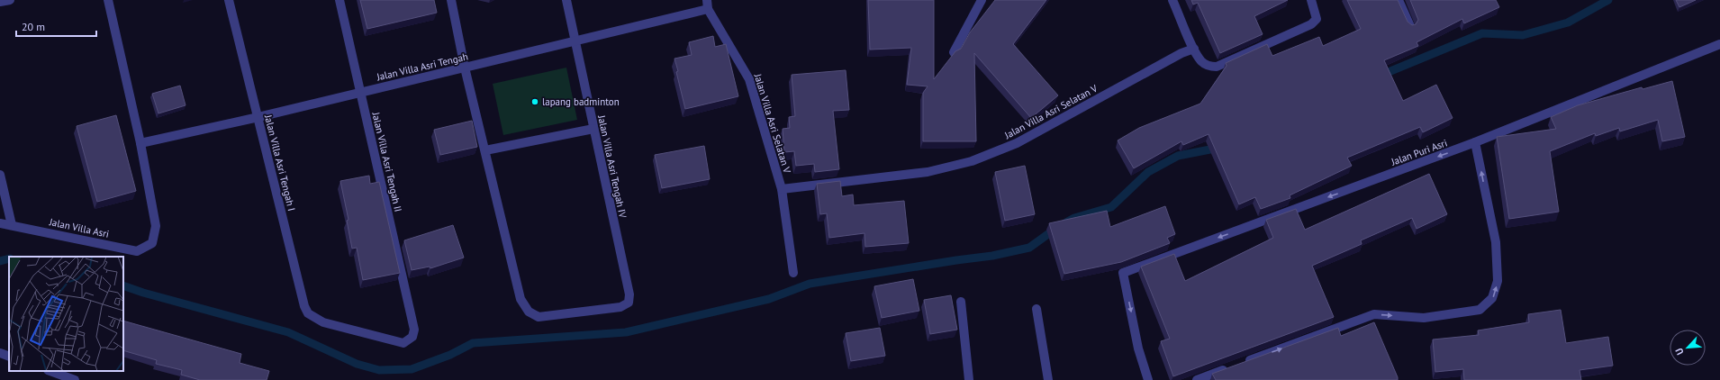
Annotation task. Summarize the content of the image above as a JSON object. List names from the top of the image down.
{
  "streets": {
    "street": [
      "Jalan Villa Asri Tengah",
      "Jalan Villa Asri Selatan V",
      "Jalan Puri Asri",
      "Jalan Villa Asri Tengah II",
      "Jalan Villa Asri Tengah I",
      "Jalan Villa Asri Tengah IV",
      "Jalan Villa Asri"
    ]
  },
  "crossings": [
    ["Jalan Villa Asri Tengah", "Jalan Villa Asri Selatan V"],
    ["Jalan Villa Asri Tengah", "Jalan Villa Asri Tengah II"],
    ["Jalan Villa Asri Tengah", "Jalan Villa Asri Tengah I"],
    ["Jalan Villa Asri Tengah", "Jalan Villa Asri Tengah IV"],
    ["Jalan Villa Asri Tengah", "Jalan Villa Asri"],
    ["Jalan Villa Asri Tengah II", "Jalan Villa Asri Tengah I"]
  ],
  "one_way": ["Jalan Puri Asri"],
  "places": ["lapang badminton"],
  "scale_bar": "20 m",
  "north": "bottom left"
}
